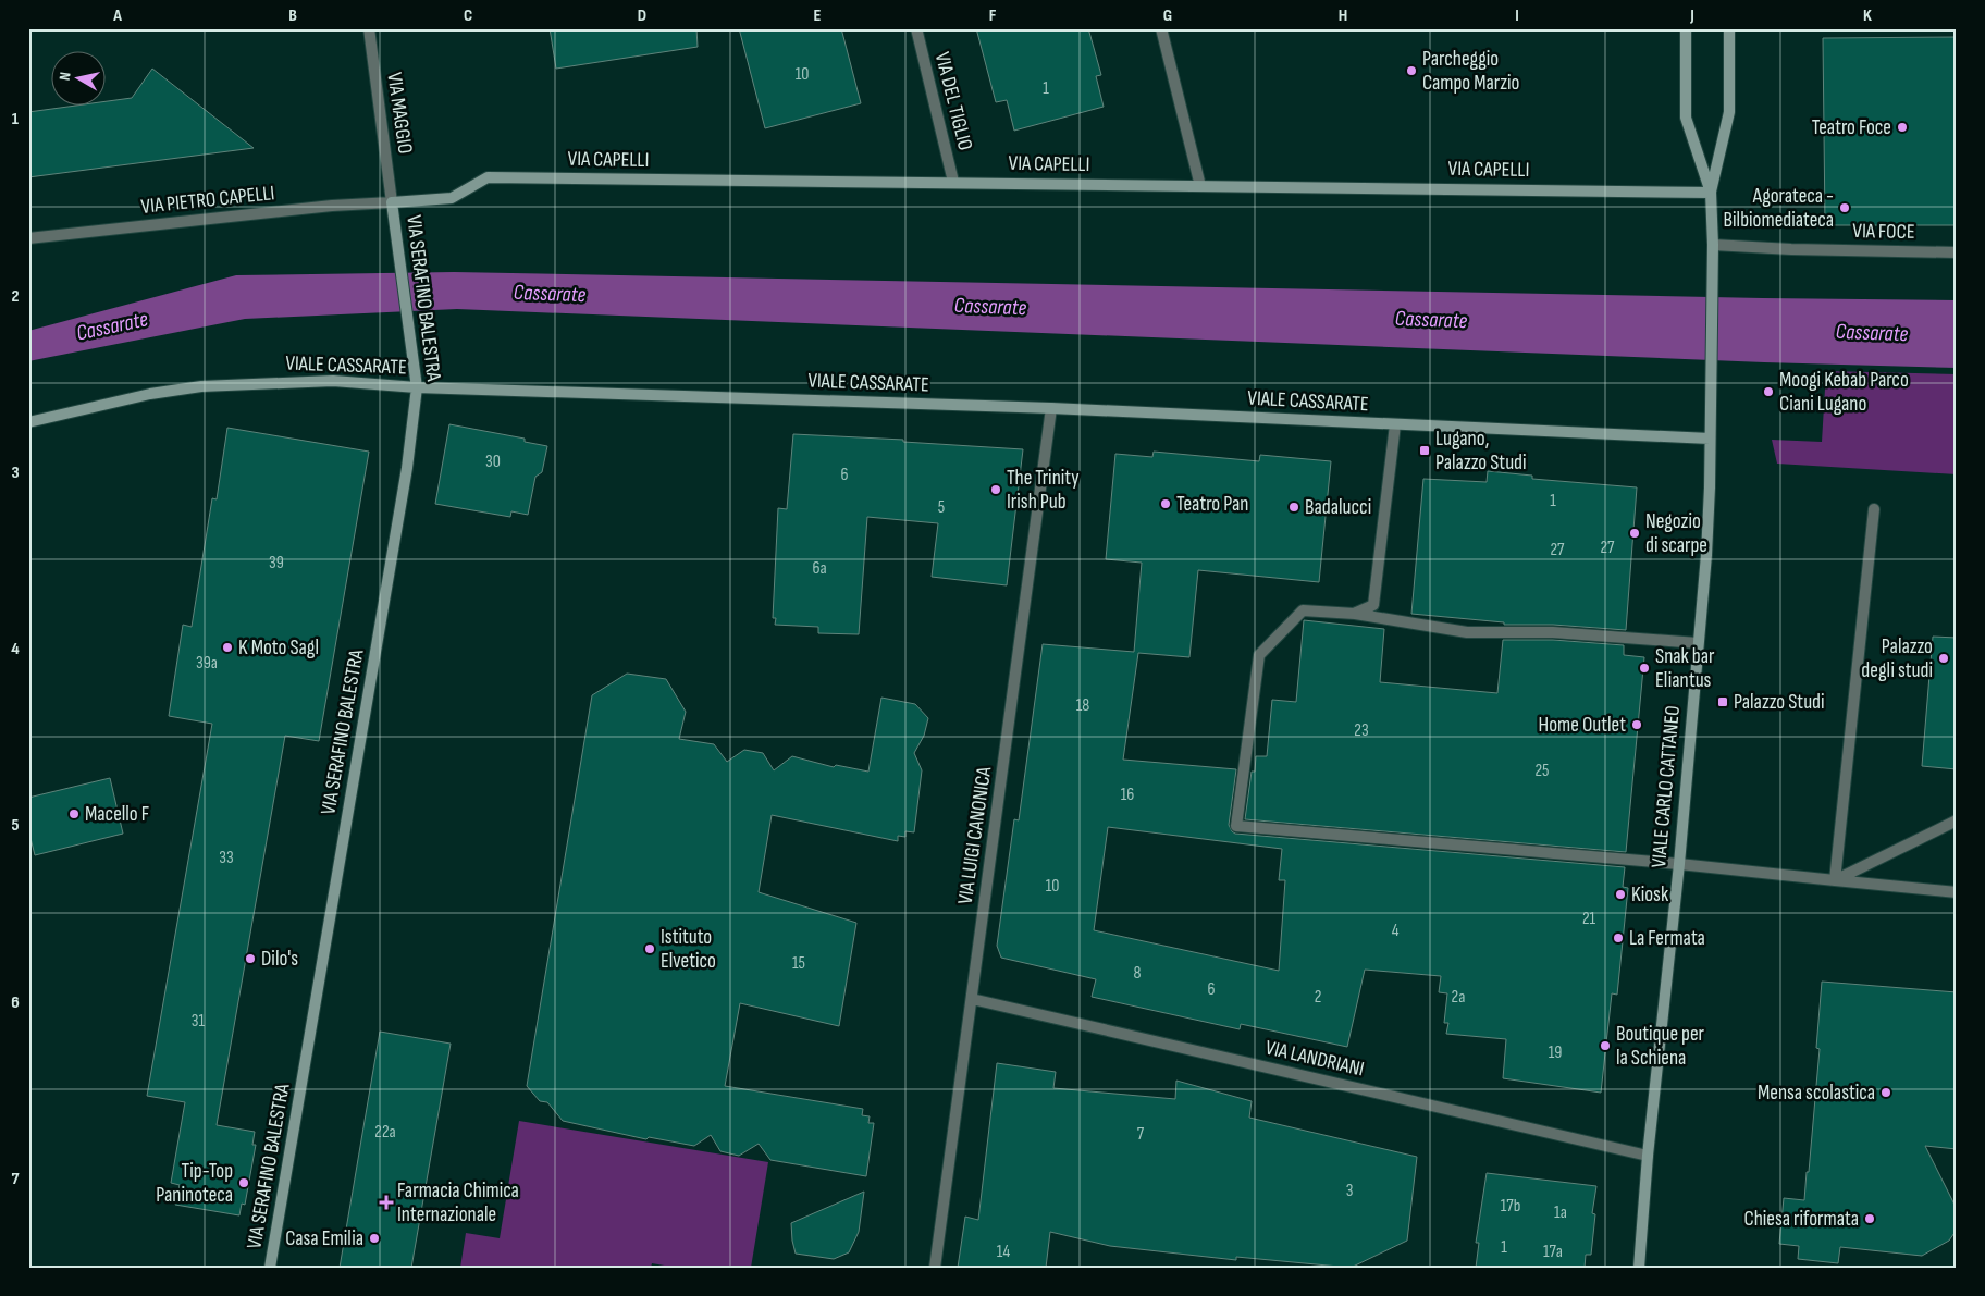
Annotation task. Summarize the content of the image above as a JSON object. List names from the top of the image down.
{
  "streets": {
    "main road": [
      "VIA CAPELLI",
      "VIA SERAFINO BALESTRA",
      "VIALE CASSARATE",
      "VIALE CARLO CATTANEO"
    ],
    "street": [
      "VIA DEL TIGLIO",
      "VIA MAGGIO",
      "VIA PIETRO CAPELLI",
      "VIA FOCE",
      "VIA LUIGI CANONICA",
      "VIA LANDRIANI"
    ]
  },
  "crossings": [
    ["VIA DEL TIGLIO", "VIA CAPELLI"],
    ["VIA MAGGIO", "VIA CAPELLI"],
    ["VIA MAGGIO", "VIA PIETRO CAPELLI"],
    ["VIA MAGGIO", "VIA SERAFINO BALESTRA"],
    ["VIA CAPELLI", "VIA PIETRO CAPELLI"],
    ["VIA CAPELLI", "VIA SERAFINO BALESTRA"],
    ["VIA CAPELLI", "VIALE CARLO CATTANEO"],
    ["VIA PIETRO CAPELLI", "VIA SERAFINO BALESTRA"],
    ["VIA FOCE", "VIALE CARLO CATTANEO"],
    ["VIA SERAFINO BALESTRA", "VIALE CASSARATE"],
    ["VIALE CASSARATE", "VIALE CARLO CATTANEO"],
    ["VIALE CASSARATE", "VIA LUIGI CANONICA"],
    ["VIALE CARLO CATTANEO", "VIA LANDRIANI"],
    ["VIA LUIGI CANONICA", "VIA LANDRIANI"]
  ],
  "water": ["Cassarate"],
  "places": {
    "other": [
      "Parcheggio Campo Marzio",
      "Teatro Foce",
      "Agorateca - Bilbiomediateca",
      "Moogi Kebab Parco Ciani Lugano",
      "The Trinity Irish Pub",
      "Teatro Pan",
      "Badalucci",
      "Negozio di scarpe",
      "K Moto Sagl",
      "Palazzo degli studi",
      "Snak bar Eliantus",
      "Home Outlet",
      "Macello F",
      "Kiosk",
      "La Fermata",
      "Istituto Elvetico",
      "Dilo's",
      "Boutique per la Schiena",
      "Mensa scolastica",
      "Tip-Top Paninoteca",
      "Chiesa riformata",
      "Casa Emilia"
    ],
    "transit": ["Lugano, Palazzo Studi", "Palazzo Studi"],
    "health": ["Farmacia Chimica Internazionale"]
  },
  "house_numbers": [
    "10",
    "1",
    "30",
    "6",
    "1",
    "5",
    "27",
    "27",
    "39",
    "6a",
    "39a",
    "18",
    "23",
    "25",
    "16",
    "33",
    "10",
    "21",
    "4",
    "15",
    "8",
    "6",
    "2",
    "2a",
    "31",
    "19",
    "22a",
    "7",
    "3",
    "17b",
    "1a",
    "1",
    "14",
    "17a"
  ],
  "north": "left",
  "grid": {
    "columns": [
      "A",
      "B",
      "C",
      "D",
      "E",
      "F",
      "G",
      "H",
      "I",
      "J",
      "K"
    ],
    "rows": [
      "1",
      "2",
      "3",
      "4",
      "5",
      "6",
      "7"
    ]
  }
}
